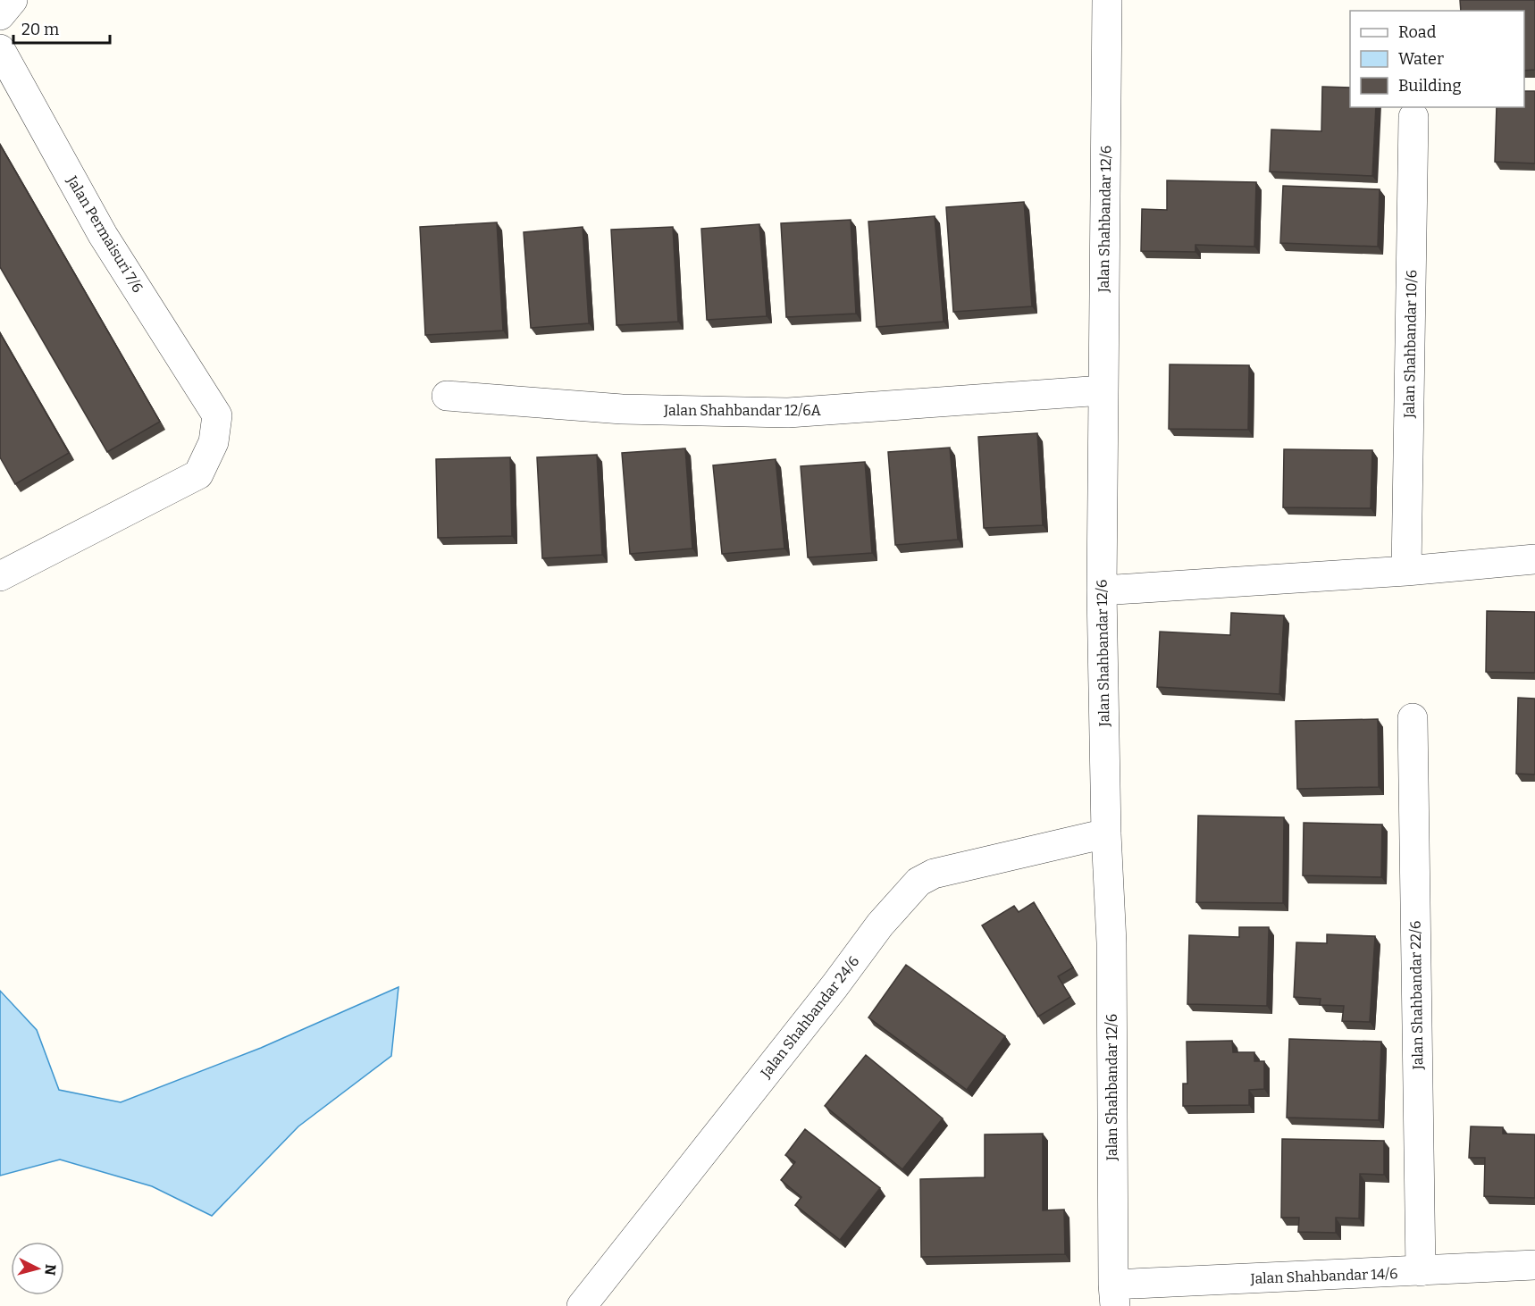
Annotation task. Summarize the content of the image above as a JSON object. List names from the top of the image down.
{
  "streets": {
    "street": [
      "Jalan Shahbandar 12/6",
      "Jalan Permaisuri 7/6",
      "Jalan Shahbandar 10/6",
      "Jalan Shahbandar 12/6A",
      "Jalan Shahbandar 22/6",
      "Jalan Shahbandar 24/6",
      "Jalan Shahbandar 14/6"
    ]
  },
  "crossings": [
    ["Jalan Shahbandar 12/6", "Jalan Shahbandar 12/6A"],
    ["Jalan Shahbandar 12/6", "Jalan Shahbandar 24/6"],
    ["Jalan Shahbandar 12/6", "Jalan Shahbandar 14/6"],
    ["Jalan Shahbandar 22/6", "Jalan Shahbandar 14/6"]
  ],
  "legend": ["Road", "Water", "Building"],
  "scale_bar": "20 m",
  "north": "right"
}
